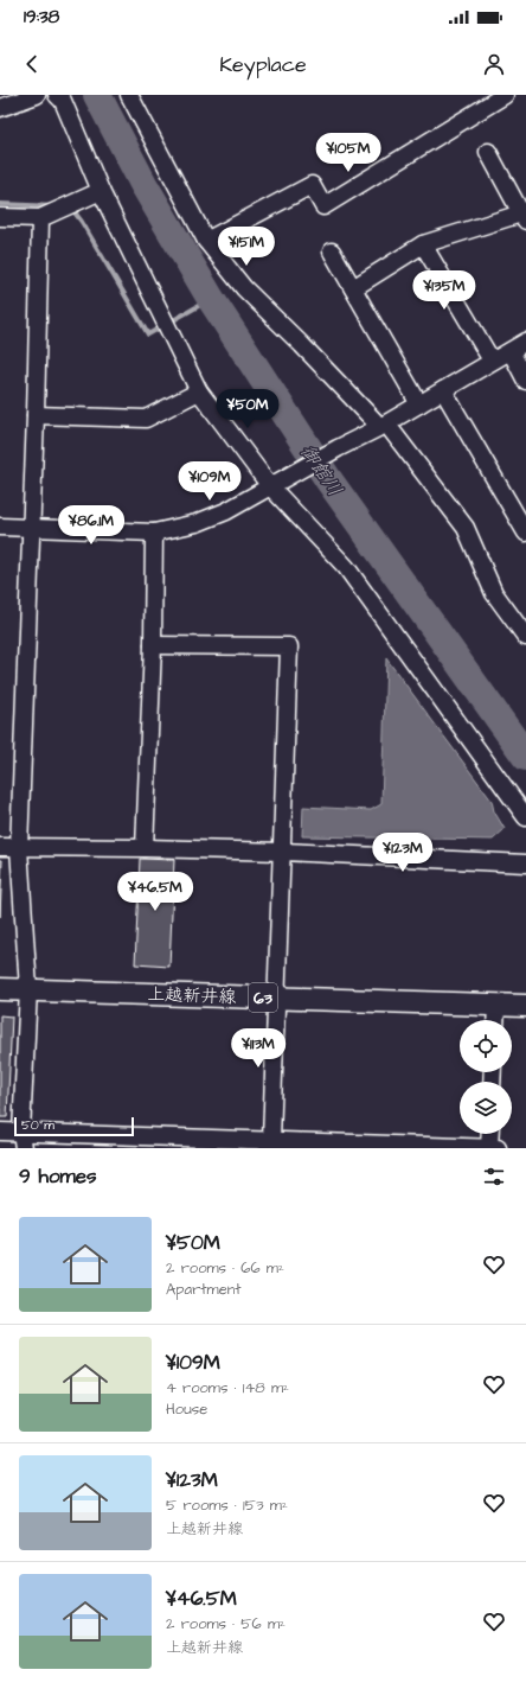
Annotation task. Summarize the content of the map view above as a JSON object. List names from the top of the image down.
{
  "streets": {
    "main road": ["上越新井線", "63"]
  },
  "water": ["御館川"],
  "scale_bar": "50 m",
  "page": {
    "status": "19:38",
    "header": "Keyplace",
    "price": [
      "¥105M",
      "¥151M",
      "¥135M",
      "¥50M",
      "¥109M",
      "¥86.1M",
      "¥123M",
      "¥46.5M",
      "¥113M"
    ],
    "scale": "50 m",
    "heading": "9 homes",
    "list": [
      {
        "name": "¥50M",
        "note": "2 rooms · 66 m² · Apartment"
      },
      {
        "name": "¥109M",
        "note": "4 rooms · 148 m² · House"
      },
      {
        "name": "¥123M",
        "note": "5 rooms · 153 m² · 上越新井線"
      },
      {
        "name": "¥46.5M",
        "note": "2 rooms · 56 m² · 上越新井線"
      }
    ]
  }
}
